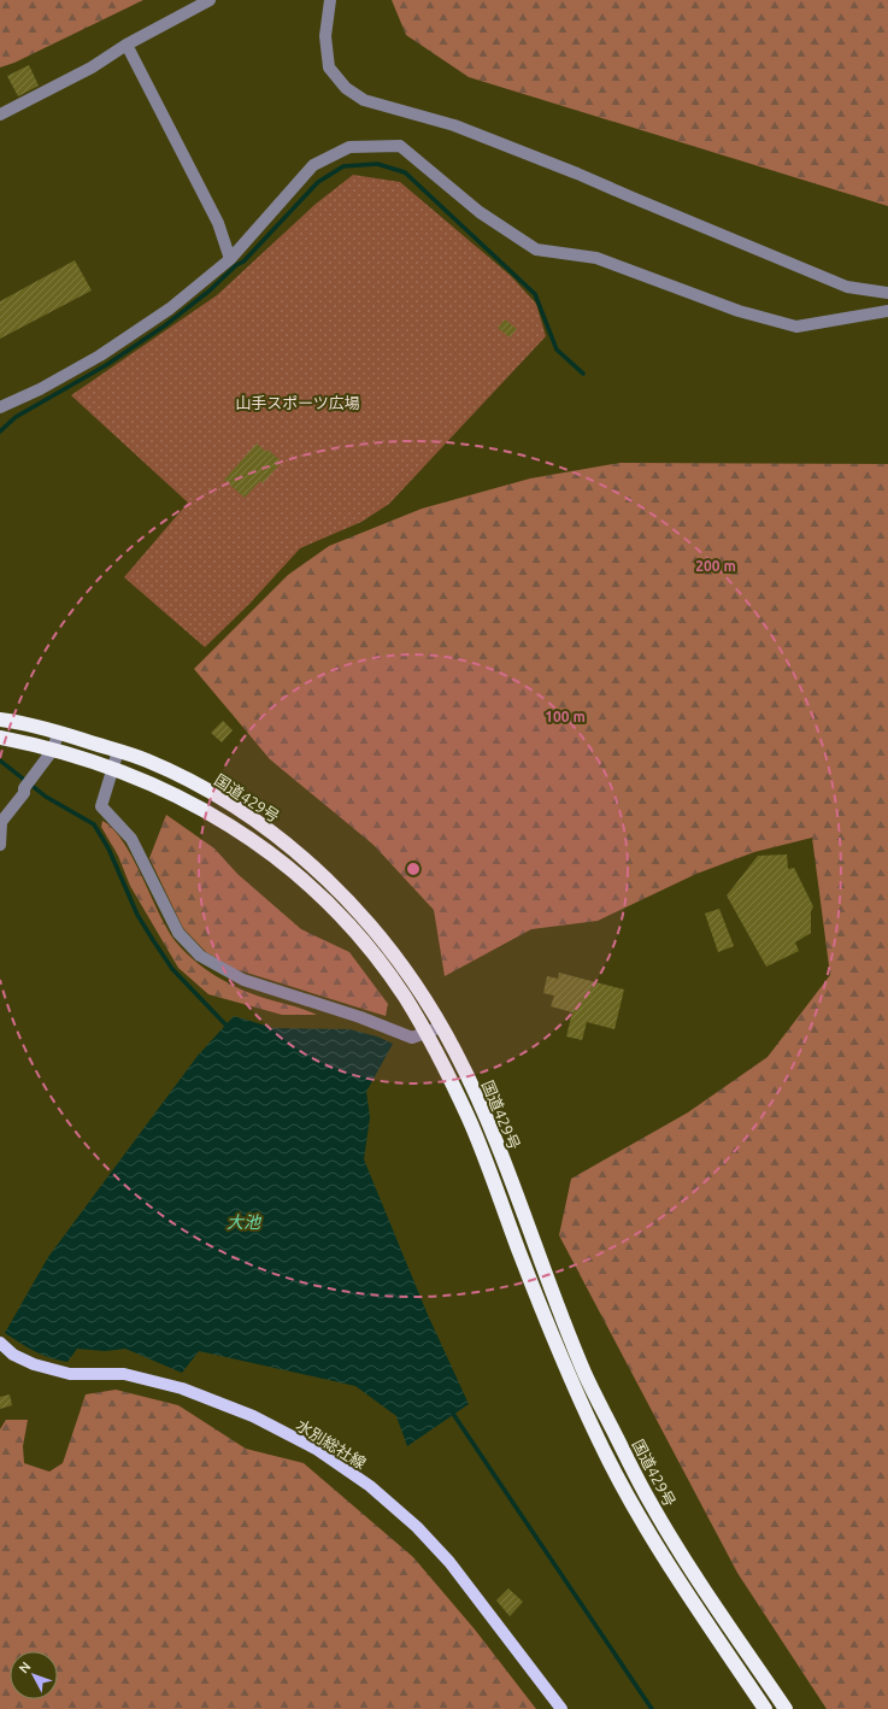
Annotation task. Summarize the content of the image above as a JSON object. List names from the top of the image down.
{
  "streets": {
    "highway": ["国道429号"],
    "main road": ["水別総社線"]
  },
  "water": ["大池"],
  "parks": ["山手スポーツ広場"],
  "north": "top left",
  "rings": ["200 m", "100 m"]
}
